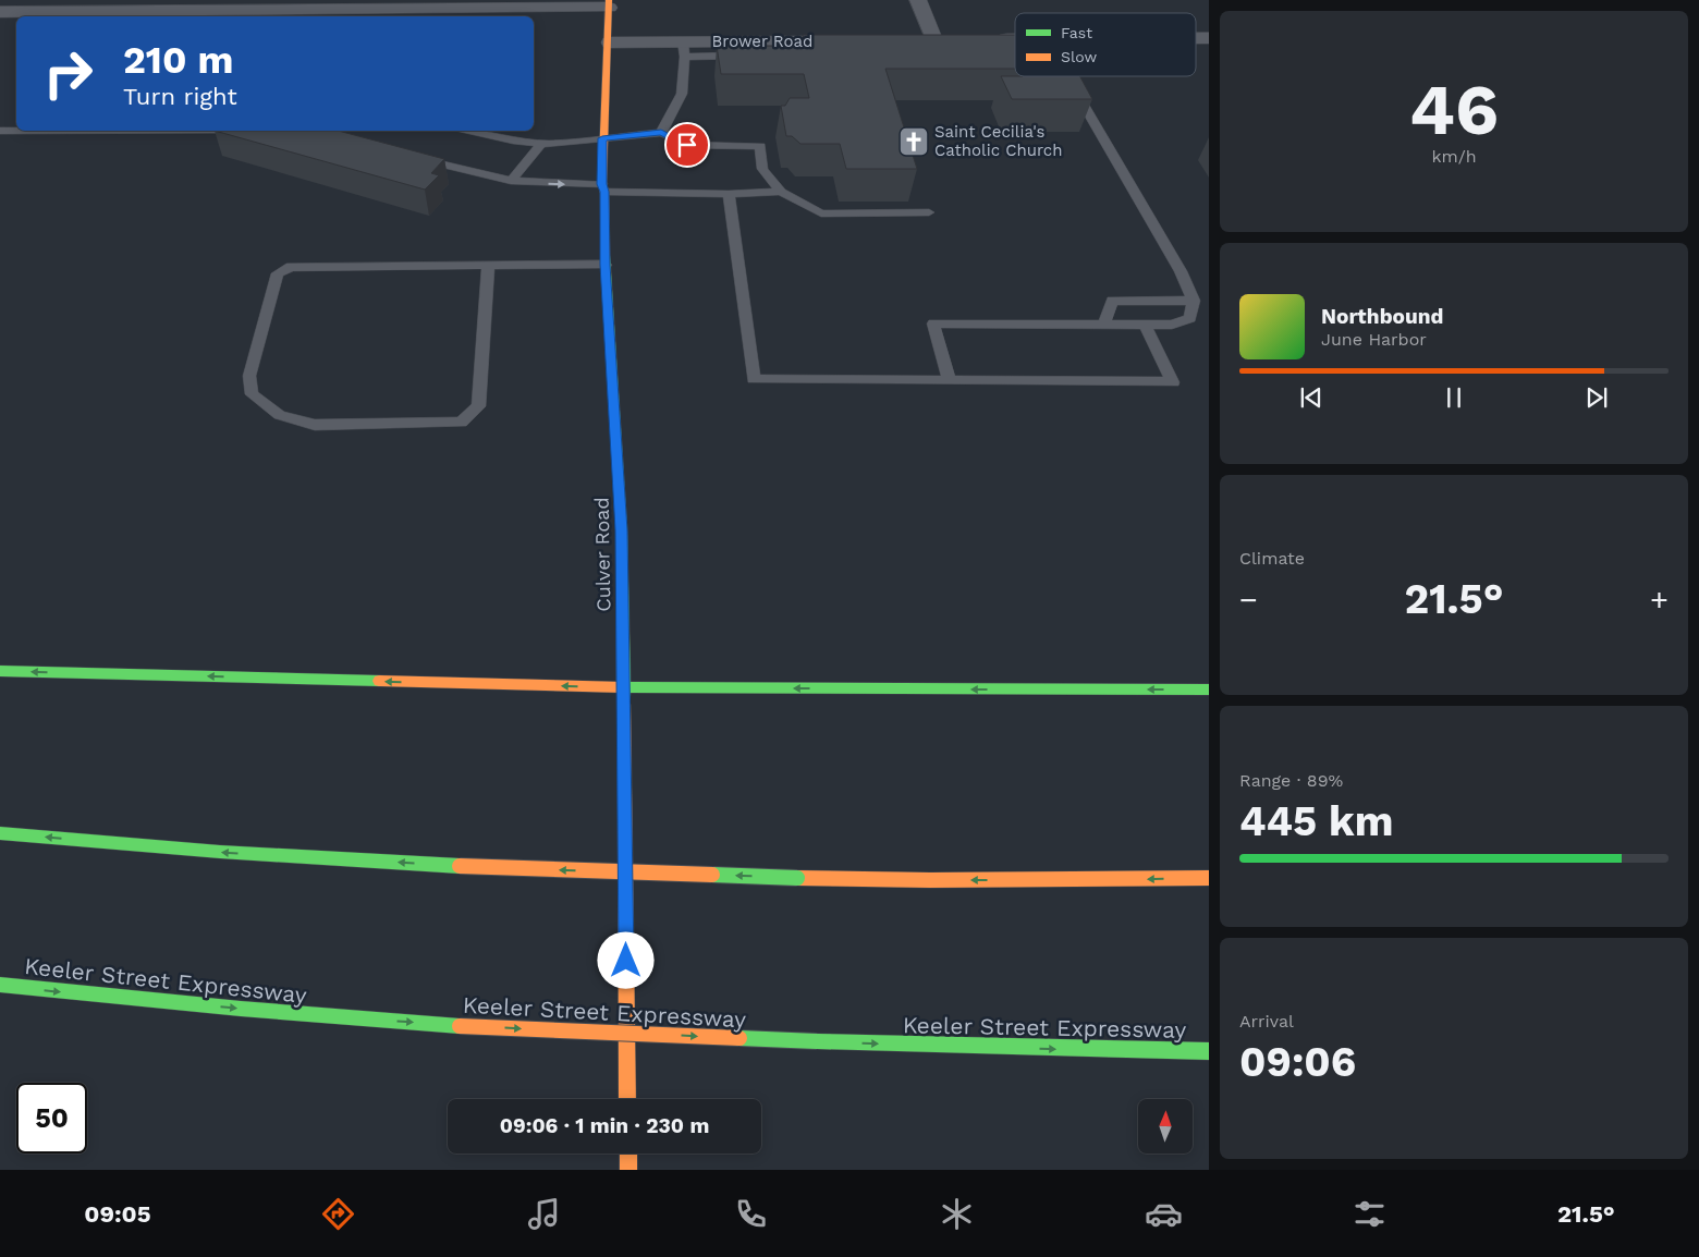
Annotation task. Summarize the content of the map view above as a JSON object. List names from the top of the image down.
{
  "streets": {
    "main road": ["Culver Road", "Keeler Street Expressway"],
    "street": ["Brower Road"]
  },
  "crossings": [
    ["Brower Road", "Culver Road"]
  ],
  "one_way": ["Keeler Street Expressway"],
  "places": {
    "church": ["Saint Cecilia's Catholic Church"]
  },
  "legend": ["Fast", "Slow"],
  "north": "top",
  "page": {
    "tile": [
      ["46", "km/h"],
      "Climate",
      ["Range · 89%", "445 km"],
      ["Arrival", "09:06"]
    ],
    "turn": ["210 m", "Turn right"],
    "song": ["Northbound", "June Harbor"],
    "heat": ["−", "21.5°", "+"],
    "limit": "50",
    "trip": "09:06 · 1 min · 230 m",
    "tabs": ["09:05", "21.5°"]
  }
}
